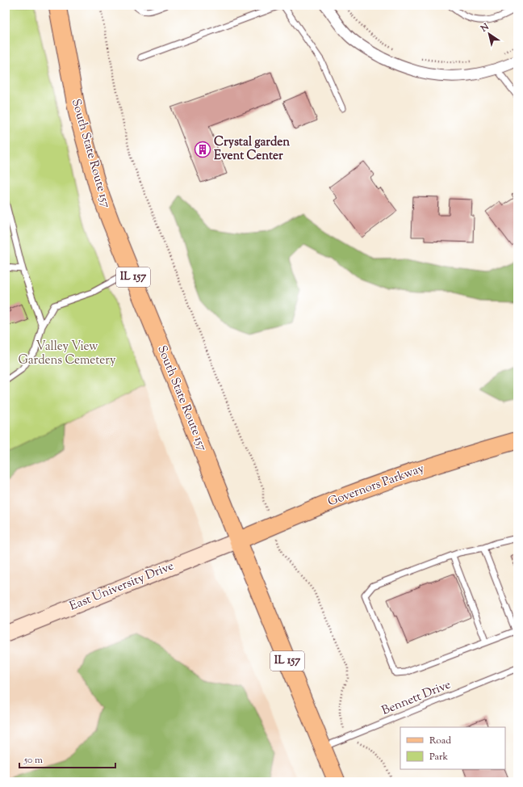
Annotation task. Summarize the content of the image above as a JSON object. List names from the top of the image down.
{
  "streets": {
    "main road": [
      "South State Route 157",
      "IL 157",
      "Governors Parkway",
      "East University Drive"
    ],
    "lane": ["Bennett Drive"]
  },
  "crossings": [
    ["South State Route 157", "Governors Parkway"],
    ["South State Route 157", "East University Drive"],
    ["South State Route 157", "Bennett Drive"],
    ["Governors Parkway", "East University Drive"]
  ],
  "parks": ["Valley View Gardens Cemetery"],
  "places": {
    "building": ["Crystal garden Event Center"]
  },
  "legend": ["Road", "Park"],
  "scale_bar": "50 m",
  "north": "top left"
}
